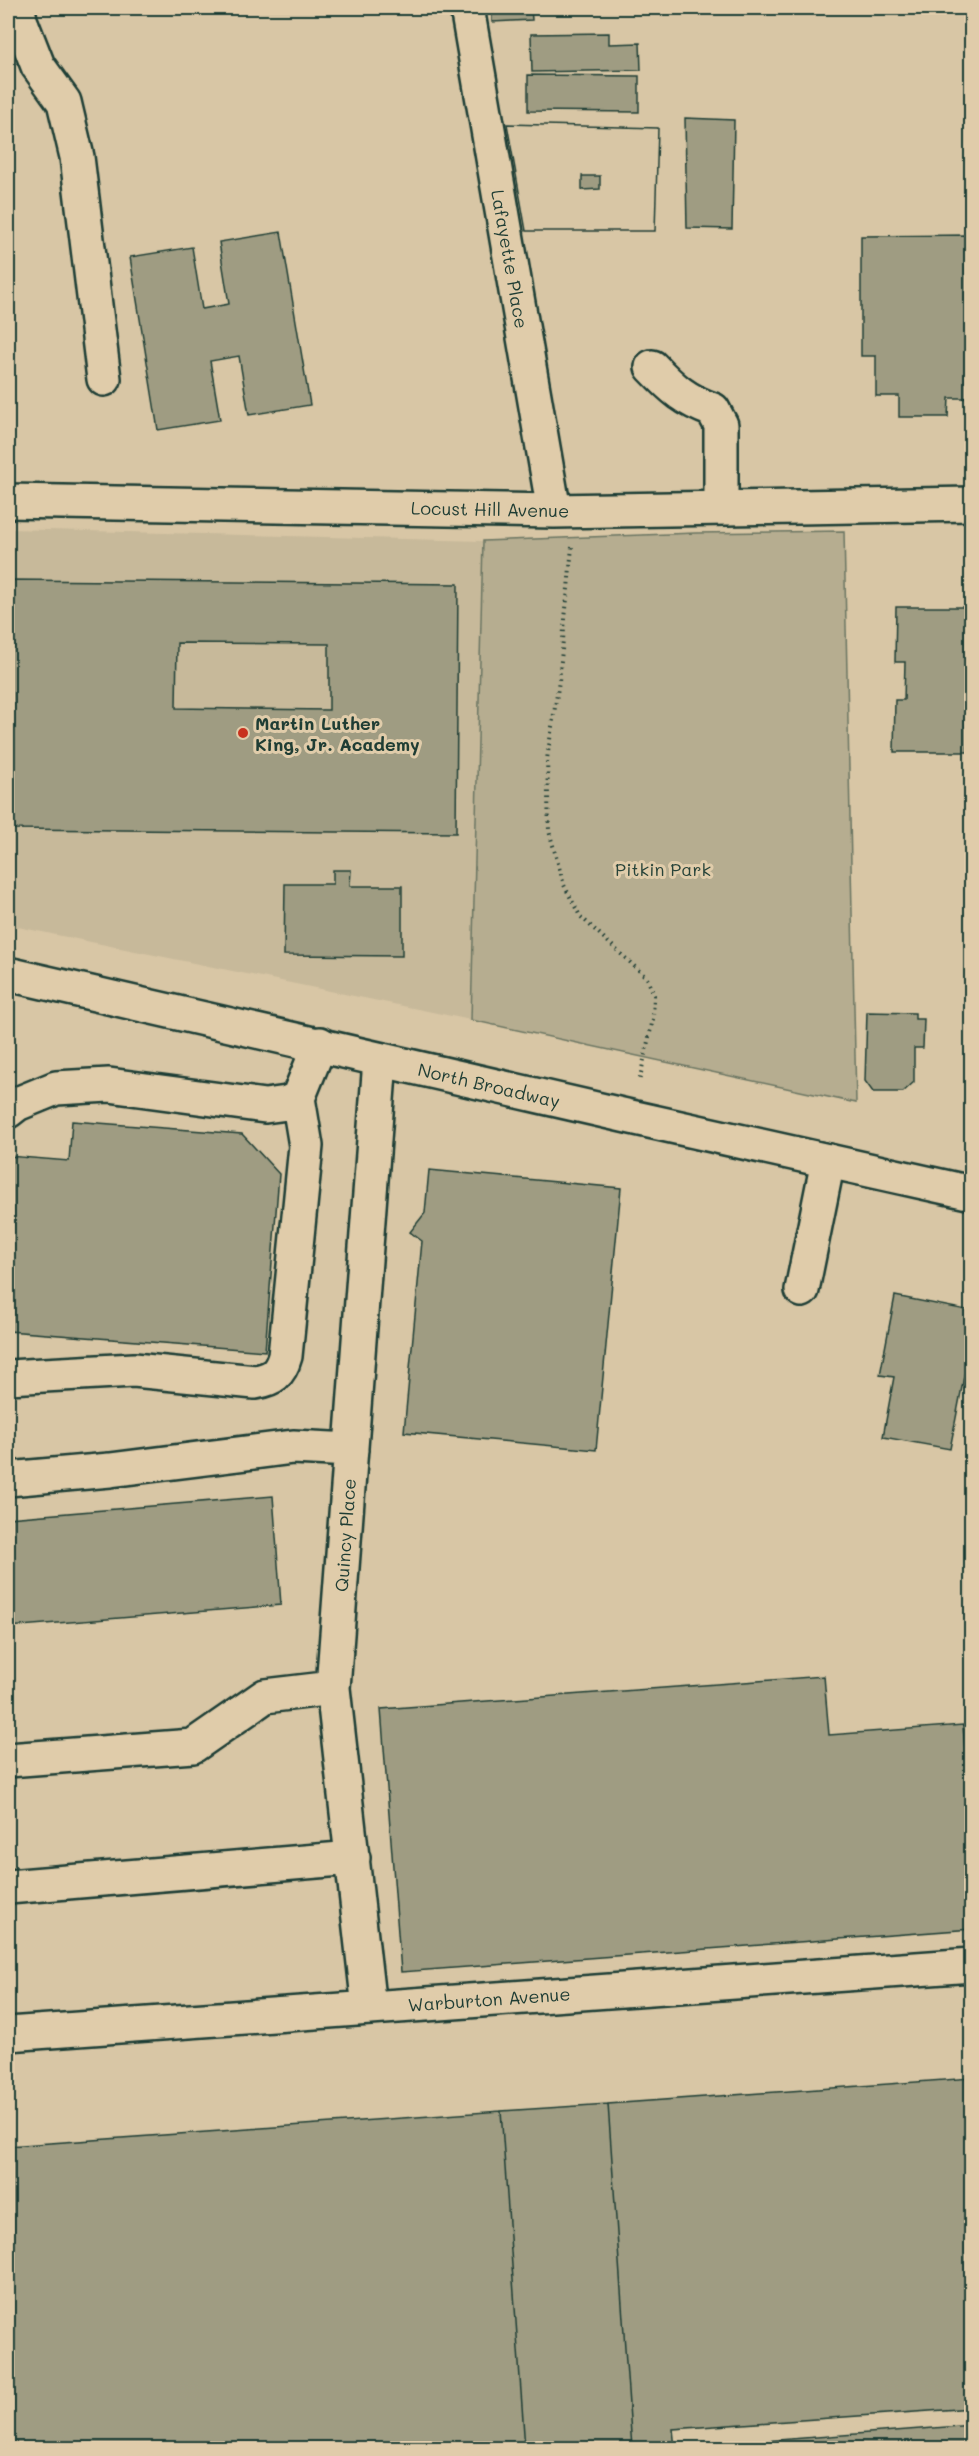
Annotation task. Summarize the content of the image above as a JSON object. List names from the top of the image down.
{
  "streets": {
    "street": [
      "Lafayette Place",
      "Locust Hill Avenue",
      "North Broadway",
      "Quincy Place",
      "Warburton Avenue"
    ]
  },
  "crossings": [
    ["Lafayette Place", "Locust Hill Avenue"],
    ["North Broadway", "Quincy Place"],
    ["Quincy Place", "Warburton Avenue"]
  ],
  "parks": ["Pitkin Park"],
  "places": ["Martin Luther King, Jr. Academy"]
}
